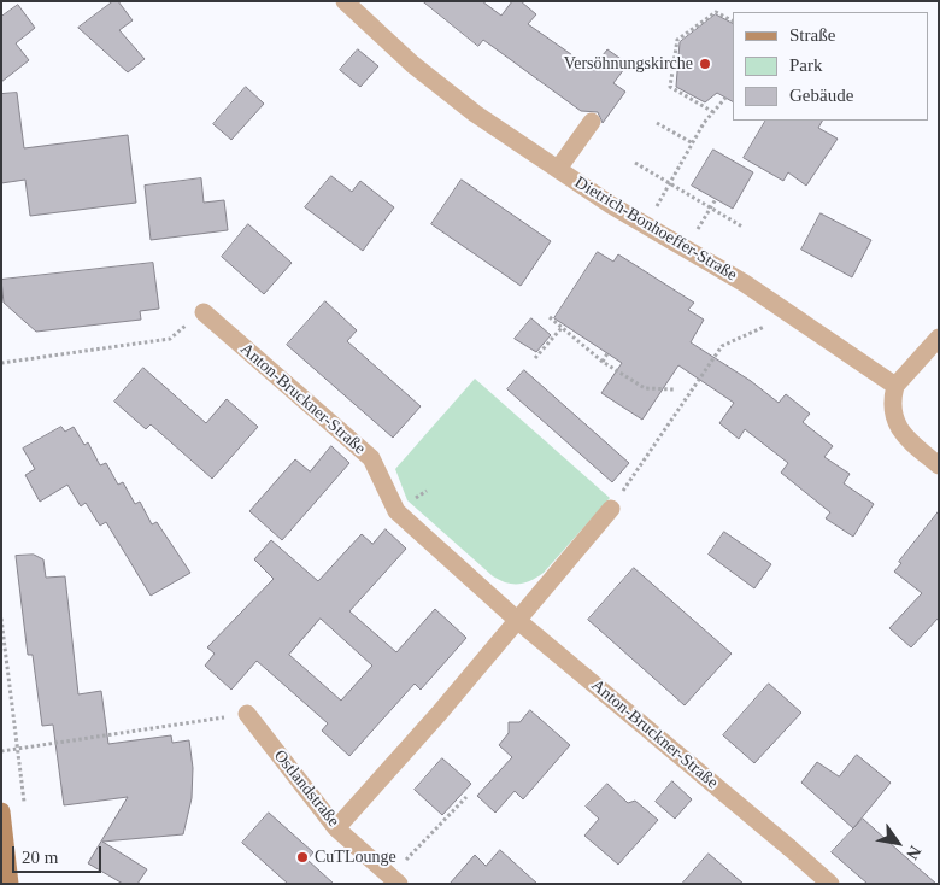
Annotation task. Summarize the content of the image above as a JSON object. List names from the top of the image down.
{
  "streets": {
    "street": ["Dietrich-Bonhoeffer-Straße", "Anton-Bruckner-Straße", "Ostlandstraße"]
  },
  "places": ["Versöhnungskirche", "CuTLounge"],
  "legend": ["Straße", "Park", "Gebäude"],
  "scale_bar": "20 m",
  "north": "bottom right"
}
